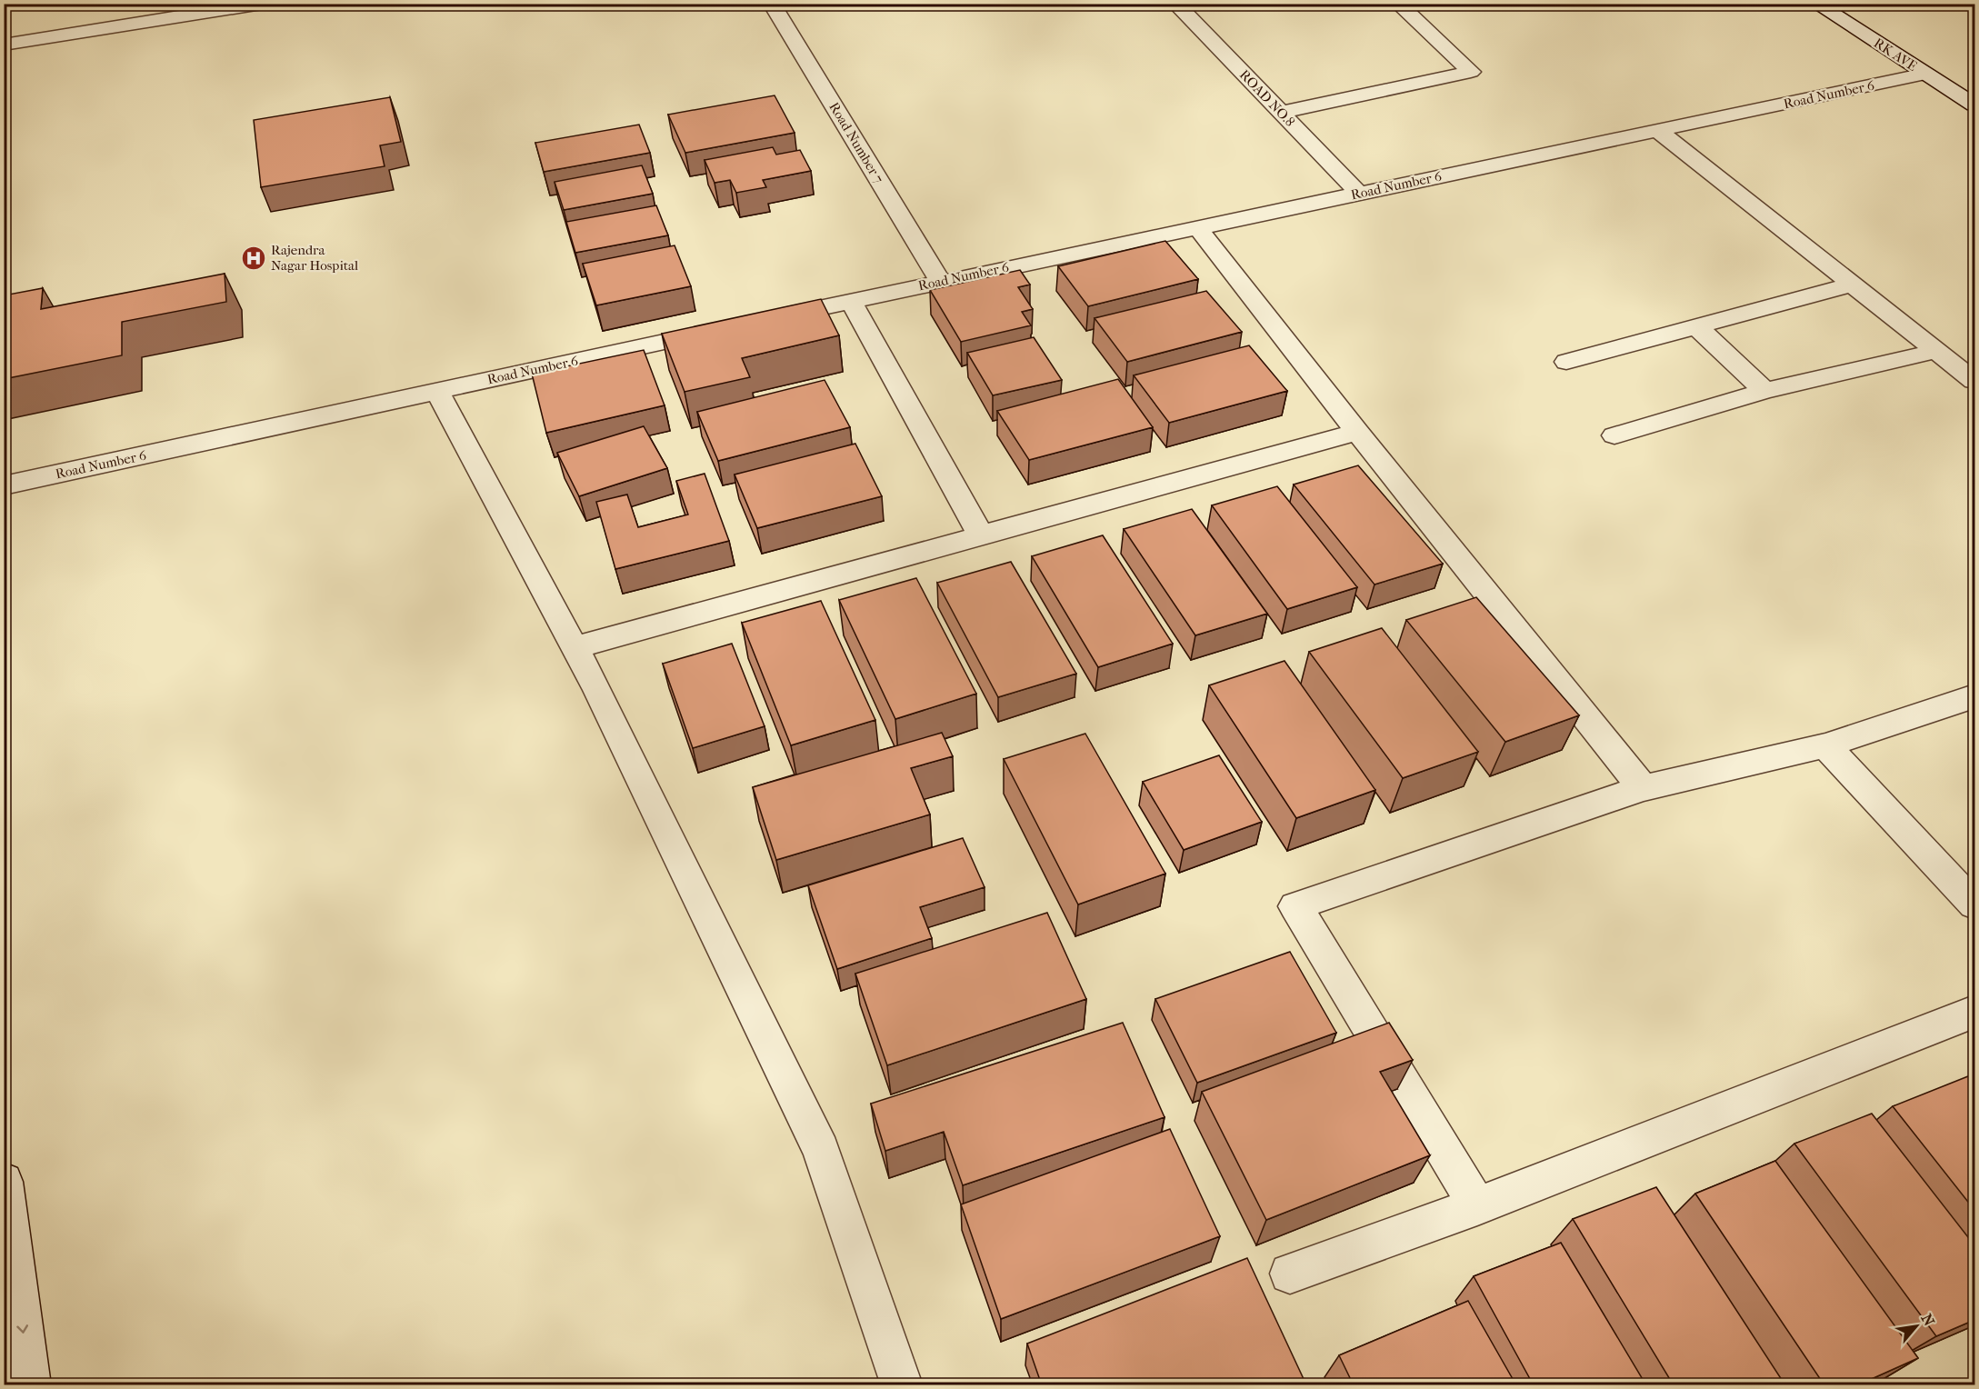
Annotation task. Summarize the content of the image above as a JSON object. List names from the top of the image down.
{
  "streets": {
    "street": [
      "RK AVE",
      "Road Number 6",
      "ROAD NO.8",
      "Road Number 7"
    ]
  },
  "crossings": [
    ["RK AVE", "Road Number 6"],
    ["Road Number 6", "ROAD NO.8"],
    ["Road Number 6", "Road Number 7"]
  ],
  "places": {
    "hospital": ["Rajendra Nagar Hospital"]
  },
  "north": "top right"
}
